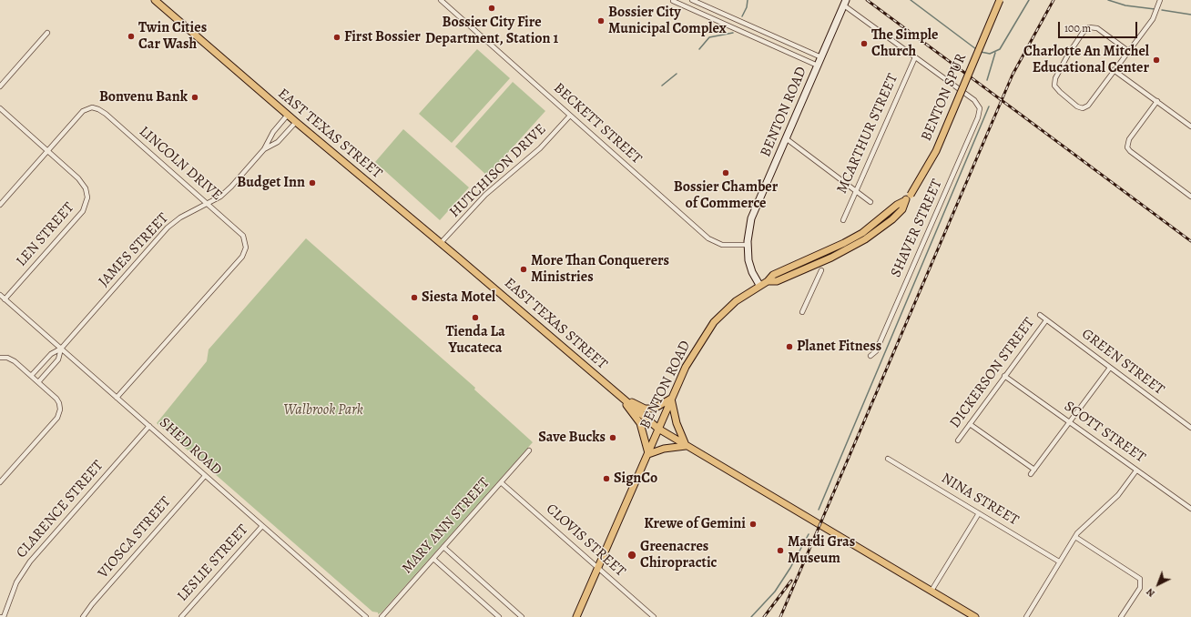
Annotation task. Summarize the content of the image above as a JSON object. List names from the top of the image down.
{
  "streets": {
    "main road": ["BENTON SPUR", "BENTON ROAD", "EAST TEXAS STREET"],
    "street": [
      "BECKETT STREET",
      "MCARTHUR STREET",
      "LINCOLN DRIVE",
      "HUTCHISON DRIVE",
      "SHAVER STREET",
      "LEN STREET",
      "JAMES STREET",
      "GREEN STREET",
      "DICKERSON STREET",
      "SCOTT STREET",
      "SHED ROAD",
      "NINA STREET",
      "CLARENCE STREET",
      "MARY ANN STREET",
      "VIOSCA STREET",
      "CLOVIS STREET",
      "LESLIE STREET"
    ]
  },
  "crossings": [
    ["BENTON SPUR", "BENTON ROAD"],
    ["BENTON ROAD", "BECKETT STREET"],
    ["BENTON ROAD", "EAST TEXAS STREET"],
    ["BENTON ROAD", "CLOVIS STREET"],
    ["BECKETT STREET", "HUTCHISON DRIVE"],
    ["EAST TEXAS STREET", "HUTCHISON DRIVE"],
    ["EAST TEXAS STREET", "JAMES STREET"],
    ["MCARTHUR STREET", "SHAVER STREET"],
    ["LINCOLN DRIVE", "LEN STREET"],
    ["LINCOLN DRIVE", "JAMES STREET"],
    ["LINCOLN DRIVE", "SHED ROAD"],
    ["LEN STREET", "SHED ROAD"],
    ["JAMES STREET", "SHED ROAD"],
    ["GREEN STREET", "DICKERSON STREET"],
    ["DICKERSON STREET", "SCOTT STREET"],
    ["SHED ROAD", "CLARENCE STREET"],
    ["SHED ROAD", "VIOSCA STREET"],
    ["SHED ROAD", "LESLIE STREET"],
    ["MARY ANN STREET", "CLOVIS STREET"]
  ],
  "parks": ["Walbrook Park"],
  "places": [
    "Bossier City Fire Department, Station 1",
    "Bossier City Municipal Complex",
    "Twin Cities Car Wash",
    "First Bossier",
    "The Simple Church",
    "Charlotte An Mitchel Educational Center",
    "Bonvenu Bank",
    "Bossier Chamber of Commerce",
    "Budget Inn",
    "More Than Conquerers Ministries",
    "Siesta Motel",
    "Tienda La Yucateca",
    "Planet Fitness",
    "Save Bucks",
    "SignCo",
    "Krewe of Gemini",
    "Mardi Gras Museum",
    "Greenacres Chiropractic"
  ],
  "scale_bar": "100 m",
  "north": "bottom left"
}
